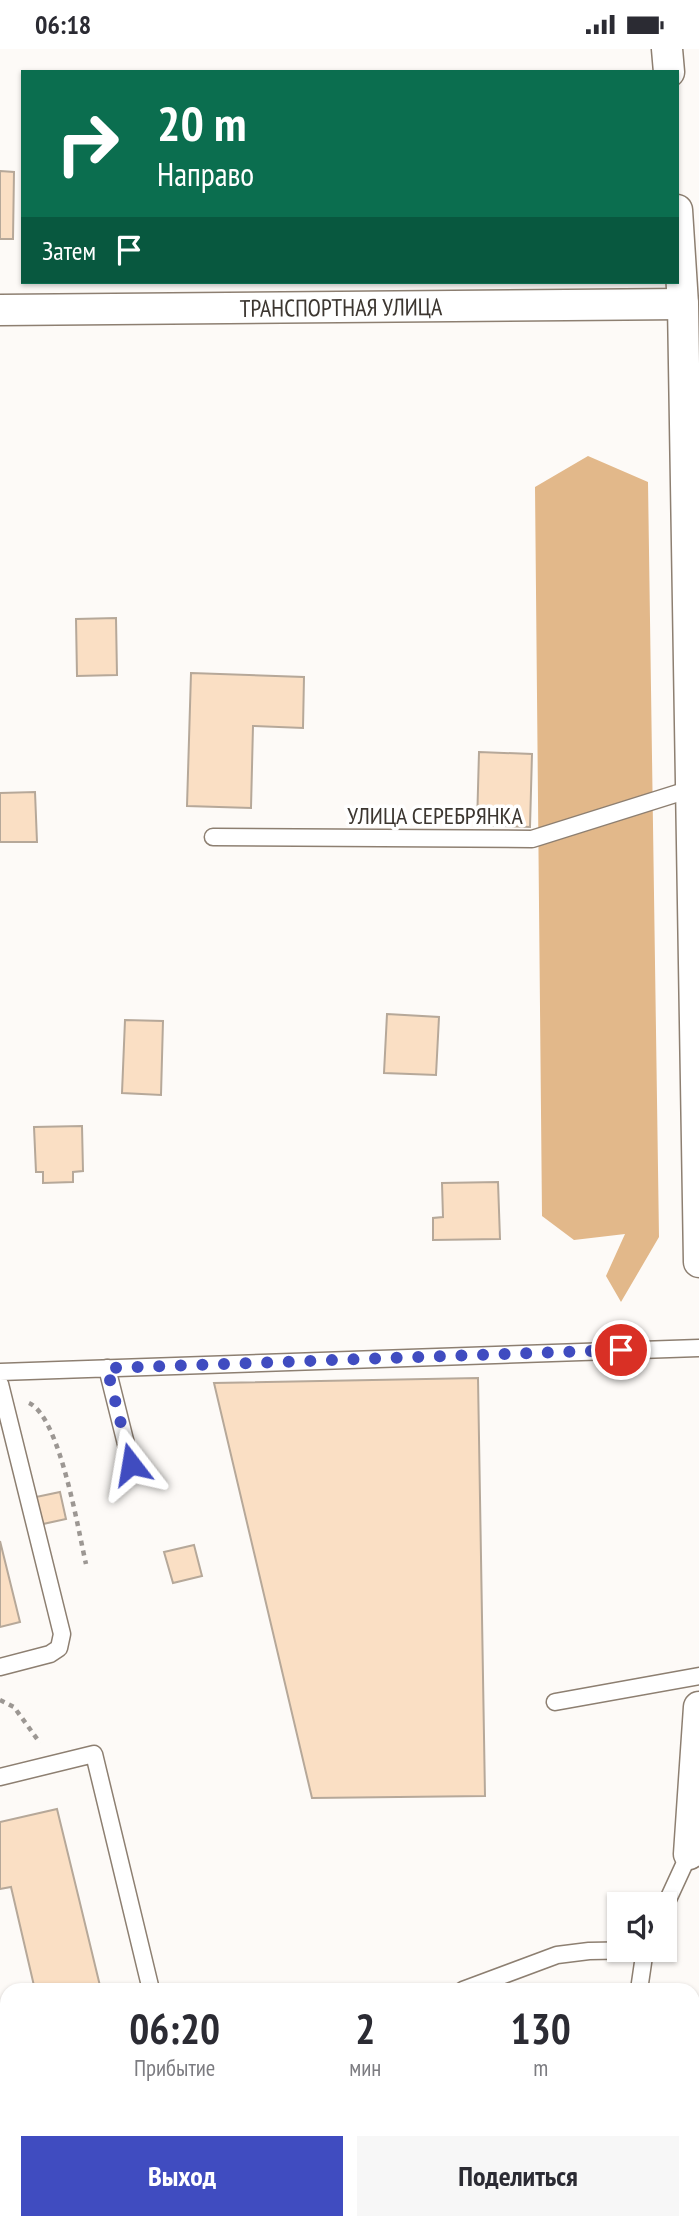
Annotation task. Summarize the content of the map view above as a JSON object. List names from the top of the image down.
{
  "streets": {
    "street": ["ТРАНСПОРТНАЯ УЛИЦА"],
    "lane": ["УЛИЦА СЕРЕБРЯНКА"]
  },
  "page": {
    "status": "06:18",
    "turn": ["20 m", "Направо"],
    "then": "Затем",
    "eta": [
      "06:20",
      "Прибытие",
      "2",
      "мин",
      "130",
      "m"
    ],
    "buttons": ["Выход", "Поделиться"]
  }
}
